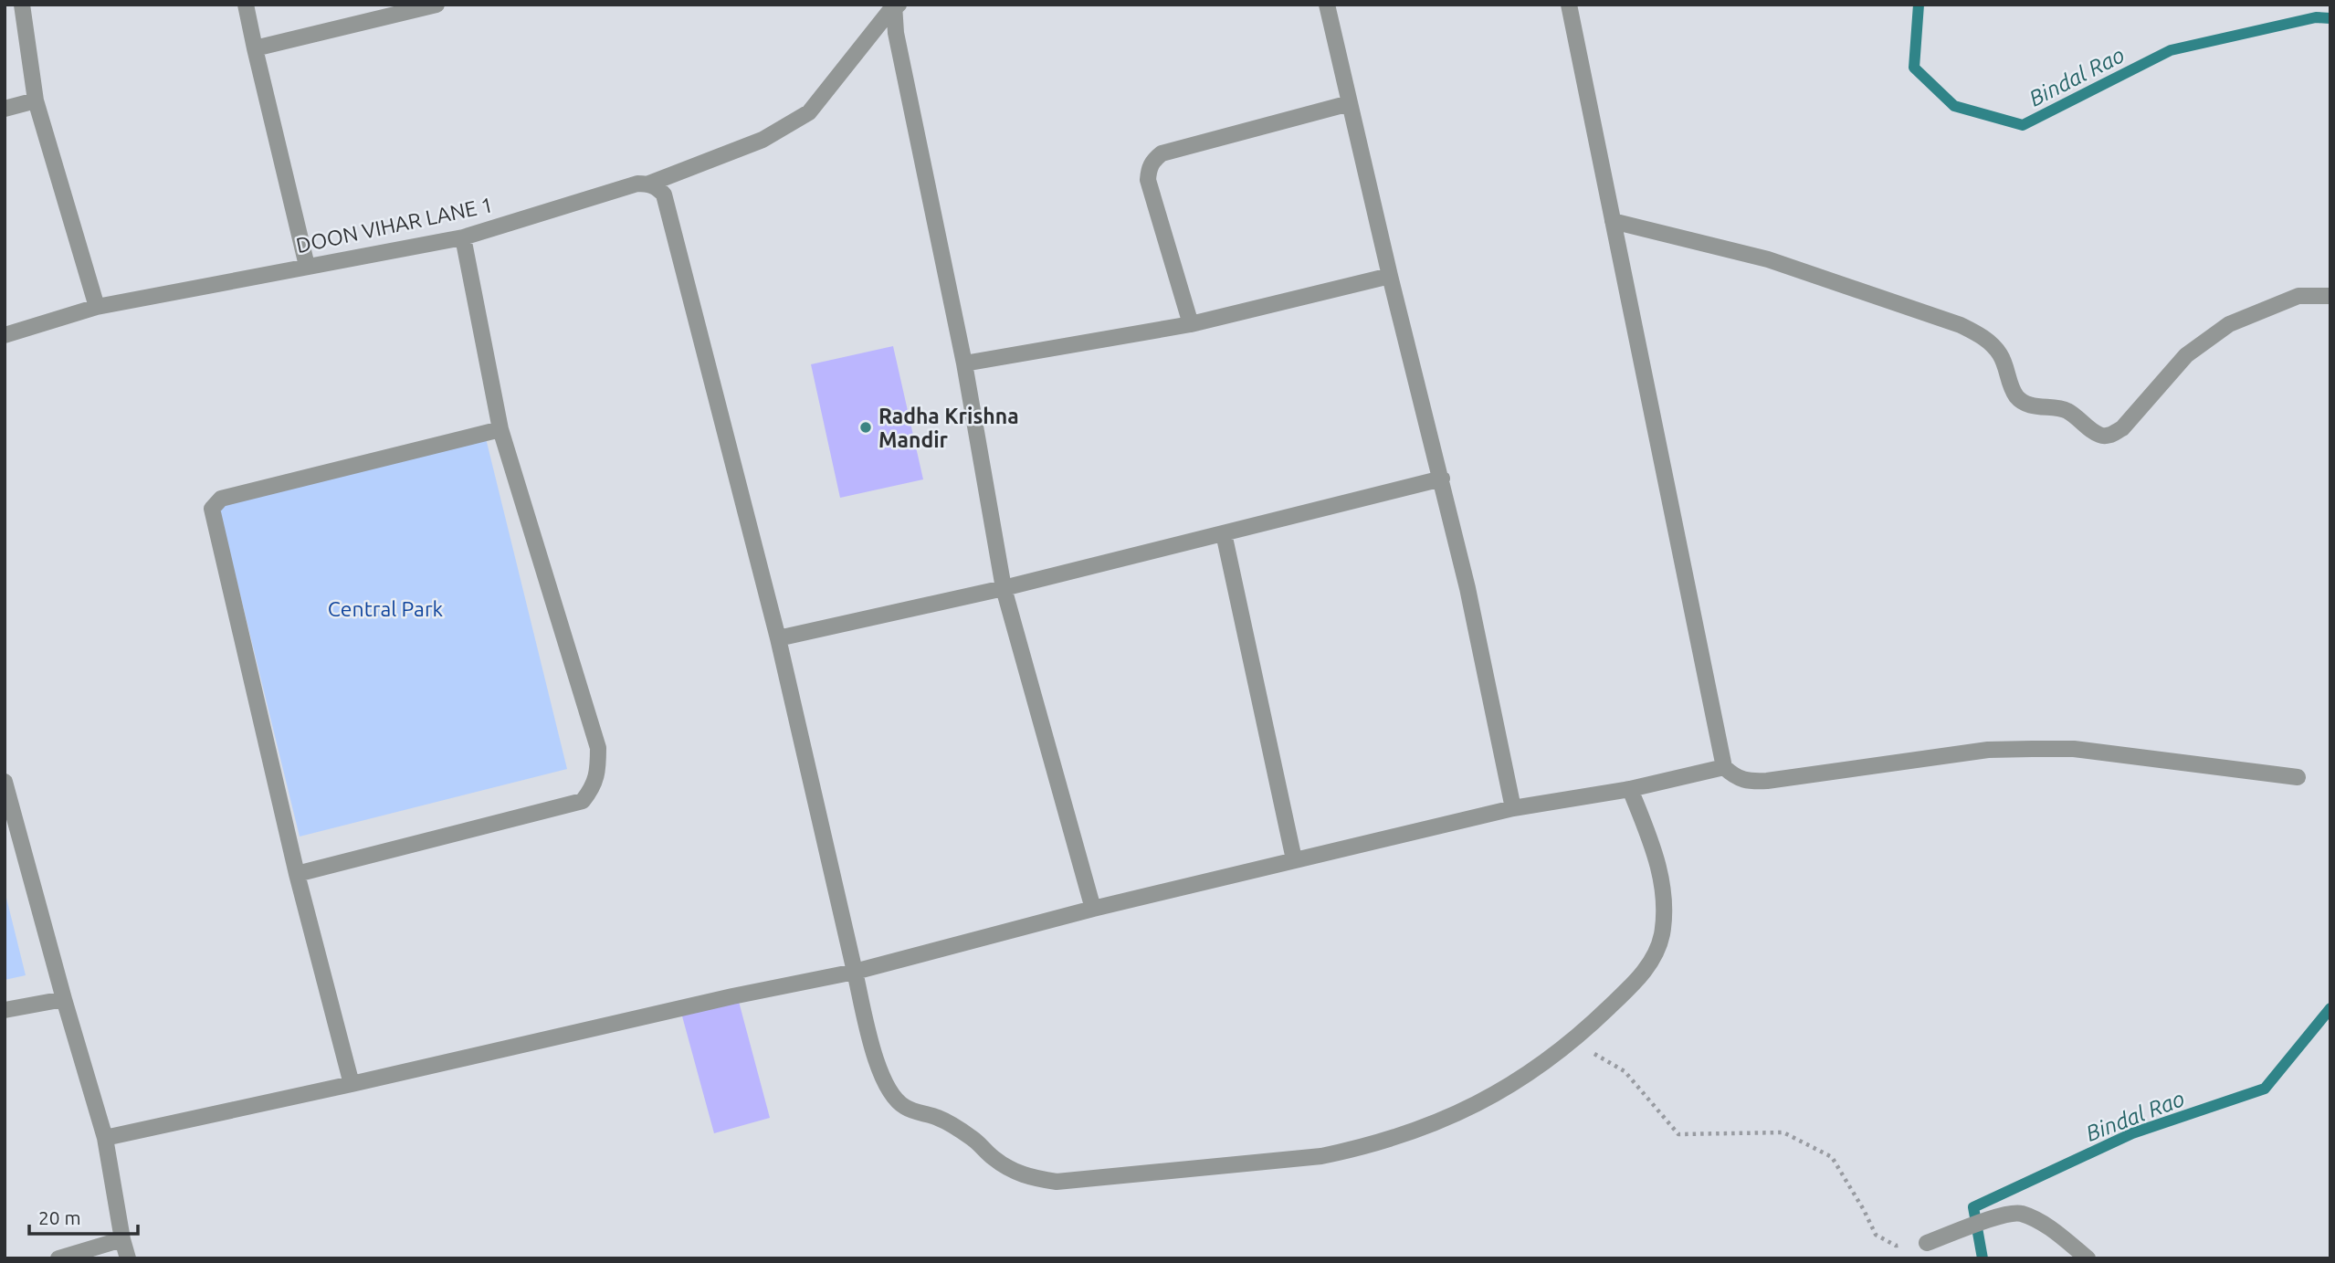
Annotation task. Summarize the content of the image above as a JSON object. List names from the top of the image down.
{
  "streets": {
    "street": ["DOON VIHAR LANE 1"]
  },
  "water": ["Bindal Rao"],
  "parks": ["Central Park"],
  "places": ["Radha Krishna Mandir"],
  "scale_bar": "20 m"
}
